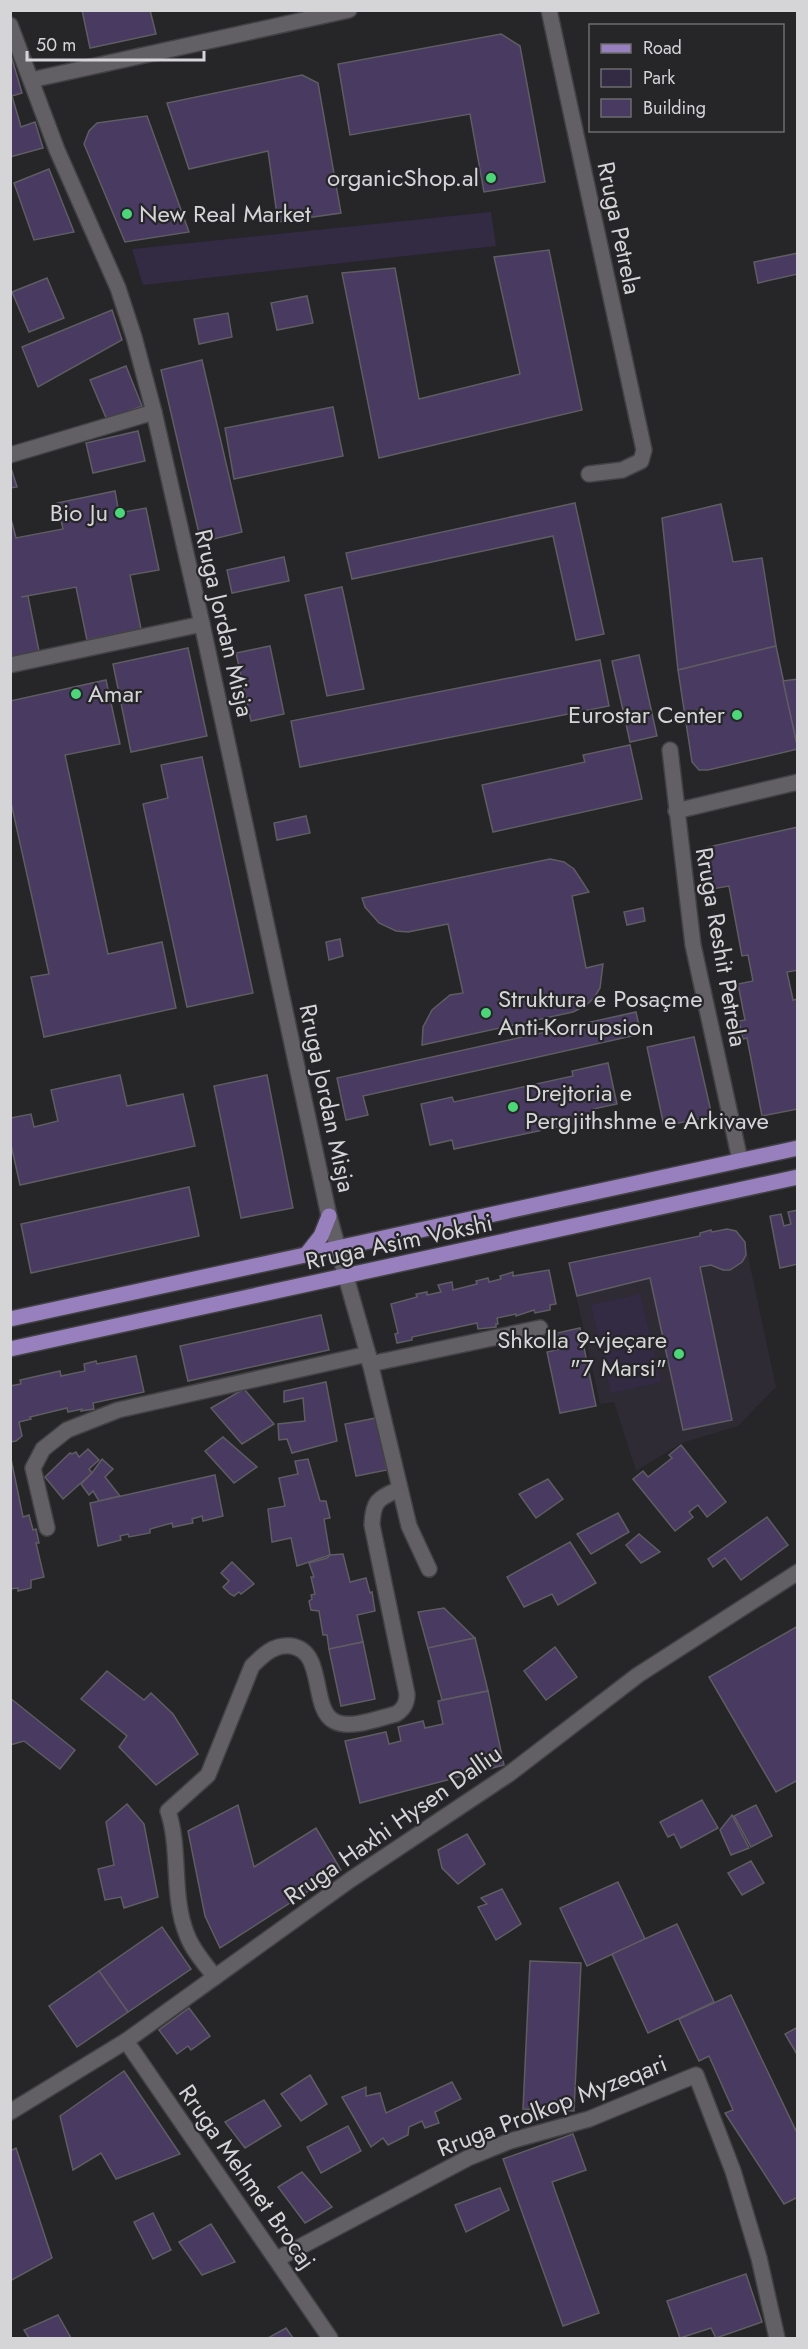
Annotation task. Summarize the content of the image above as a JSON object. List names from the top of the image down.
{
  "streets": {
    "main road": ["Rruga Asim Vokshi"],
    "street": [
      "Rruga Petrela",
      "Rruga Jordan Misja",
      "Rruga Reshit Petrela",
      "Rruga Haxhi Hysen Dalliu",
      "Rruga Prolkop Myzeqari",
      "Rruga Mehmet Brocaj"
    ]
  },
  "crossings": [
    ["Rruga Jordan Misja", "Rruga Asim Vokshi"],
    ["Rruga Reshit Petrela", "Rruga Asim Vokshi"],
    ["Rruga Haxhi Hysen Dalliu", "Rruga Mehmet Brocaj"],
    ["Rruga Prolkop Myzeqari", "Rruga Mehmet Brocaj"]
  ],
  "places": [
    "organicShop.al",
    "New Real Market",
    "Bio Ju",
    "Amar",
    "Eurostar Center",
    "Struktura e Posaçme Anti-Korrupsion",
    "Drejtoria e Pergjithshme e Arkivave",
    "Shkolla 9-vjeçare \"7 Marsi\""
  ],
  "legend": ["Road", "Park", "Building"],
  "scale_bar": "50 m"
}
